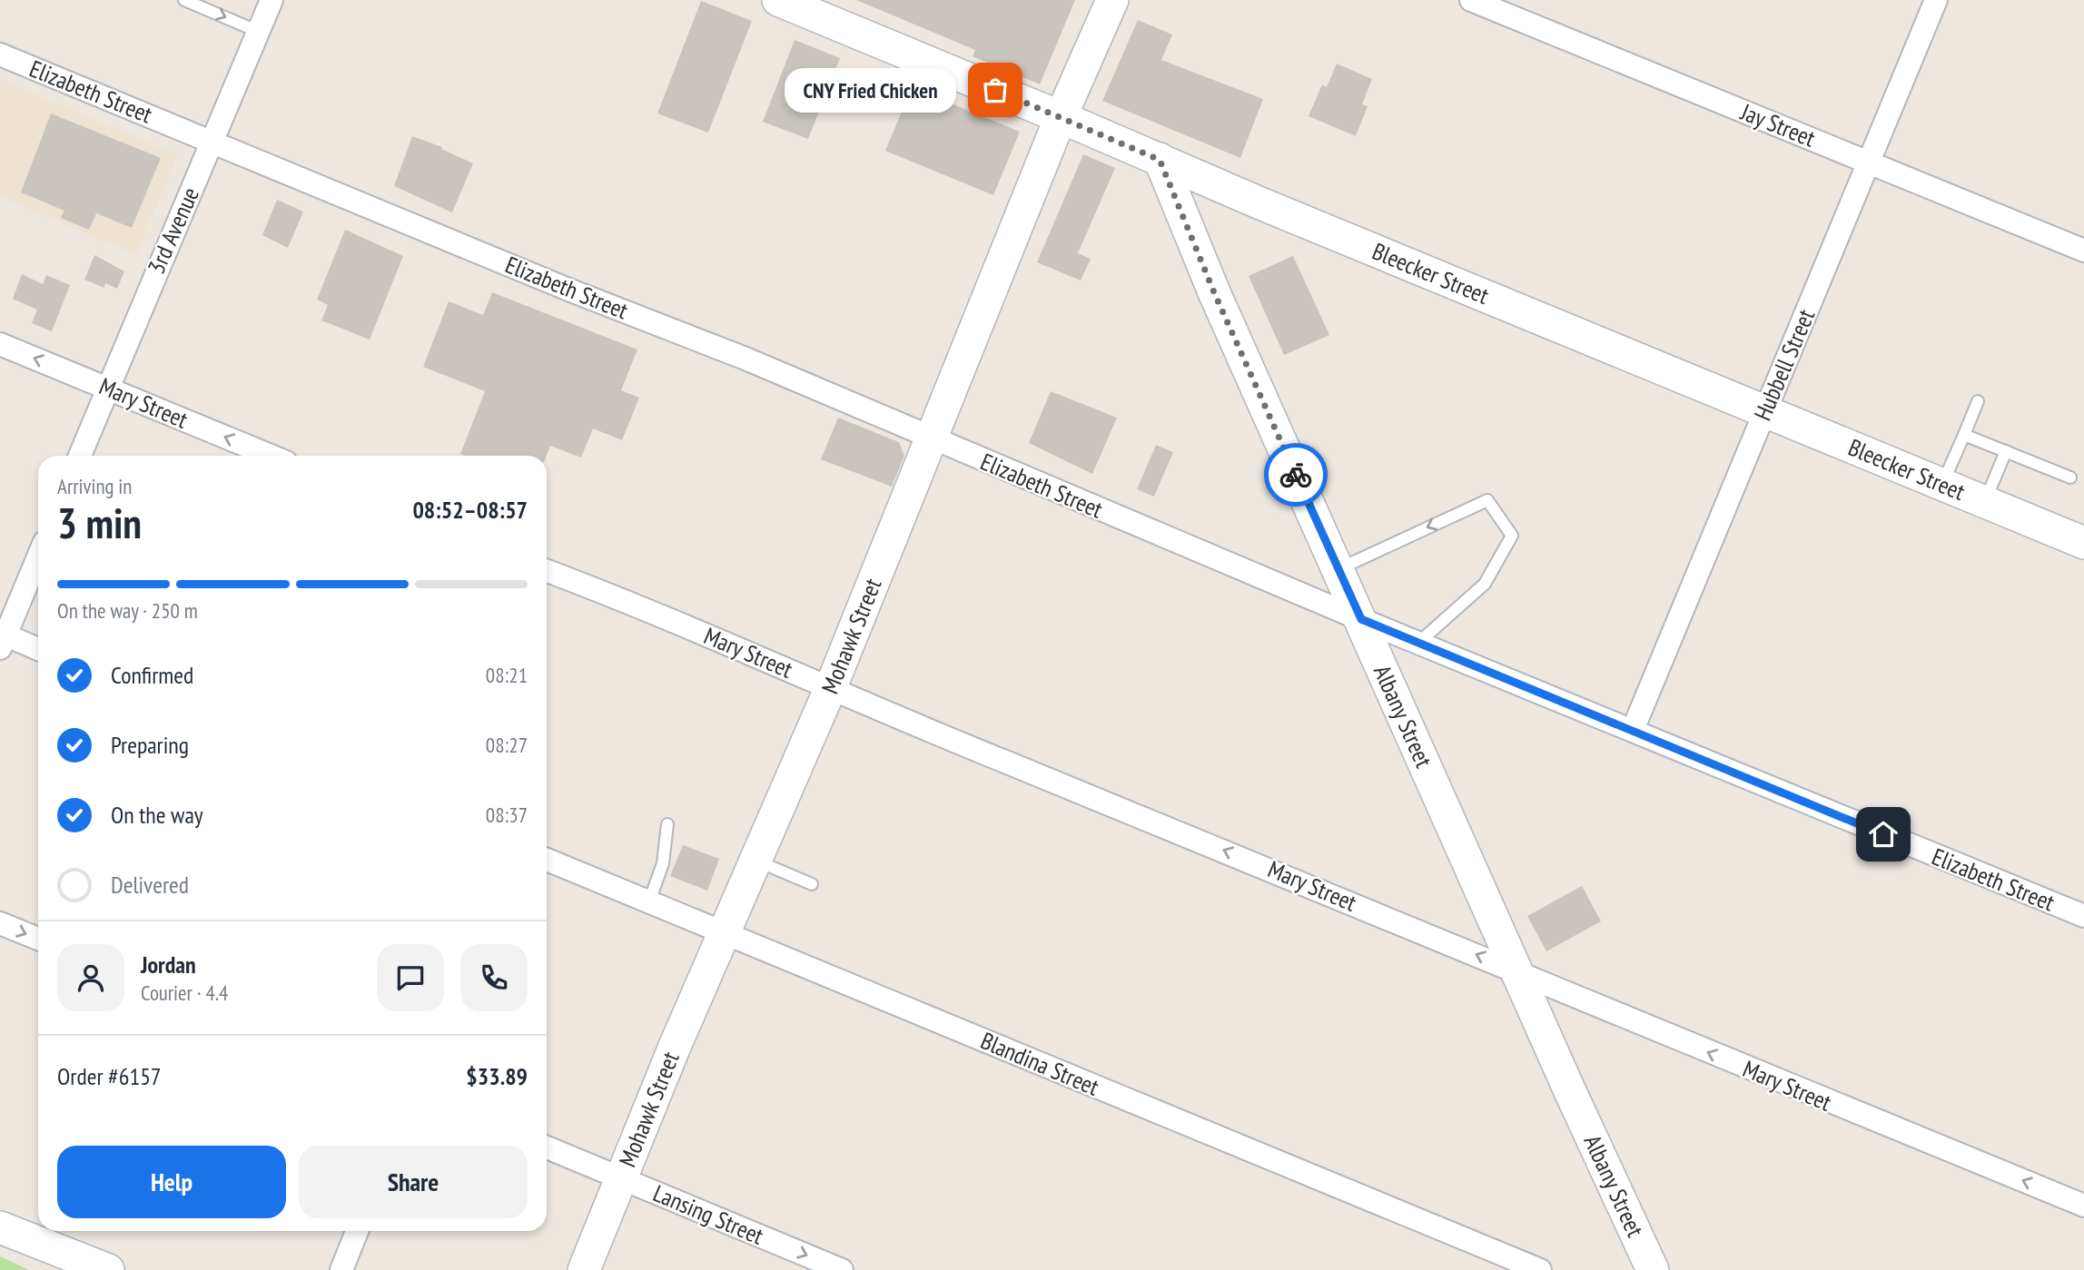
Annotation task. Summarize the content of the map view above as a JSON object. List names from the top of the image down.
{
  "streets": {
    "street": [
      "Elizabeth Street",
      "Jay Street",
      "3rd Avenue",
      "Bleecker Street",
      "Hubbell Street",
      "Mary Street",
      "Mohawk Street",
      "Albany Street",
      "Blandina Street",
      "Lansing Street"
    ]
  },
  "crossings": [
    ["Elizabeth Street", "3rd Avenue"],
    ["Elizabeth Street", "Hubbell Street"],
    ["Elizabeth Street", "Mohawk Street"],
    ["Elizabeth Street", "Albany Street"],
    ["Jay Street", "Hubbell Street"],
    ["3rd Avenue", "Mary Street"],
    ["Bleecker Street", "Hubbell Street"],
    ["Bleecker Street", "Mohawk Street"],
    ["Bleecker Street", "Albany Street"],
    ["Mary Street", "Mohawk Street"],
    ["Mary Street", "Albany Street"],
    ["Mohawk Street", "Blandina Street"],
    ["Mohawk Street", "Lansing Street"]
  ],
  "one_way": ["Mary Street", "Lansing Street"],
  "places": ["CNY Fried Chicken"],
  "page": {
    "bubble": "CNY Fried Chicken",
    "heading": ["3 min", "Arriving in", "08:52–08:57"],
    "panel": [
      "Jordan",
      "Courier · 4.4",
      "Order #6157",
      "$33.89"
    ],
    "bar": "On the way · 250 m",
    "list": [
      ["Confirmed", "08:21"],
      ["Preparing", "08:27"],
      ["On the way", "08:37"],
      "Delivered"
    ],
    "buttons": ["Help", "Share"]
  }
}
